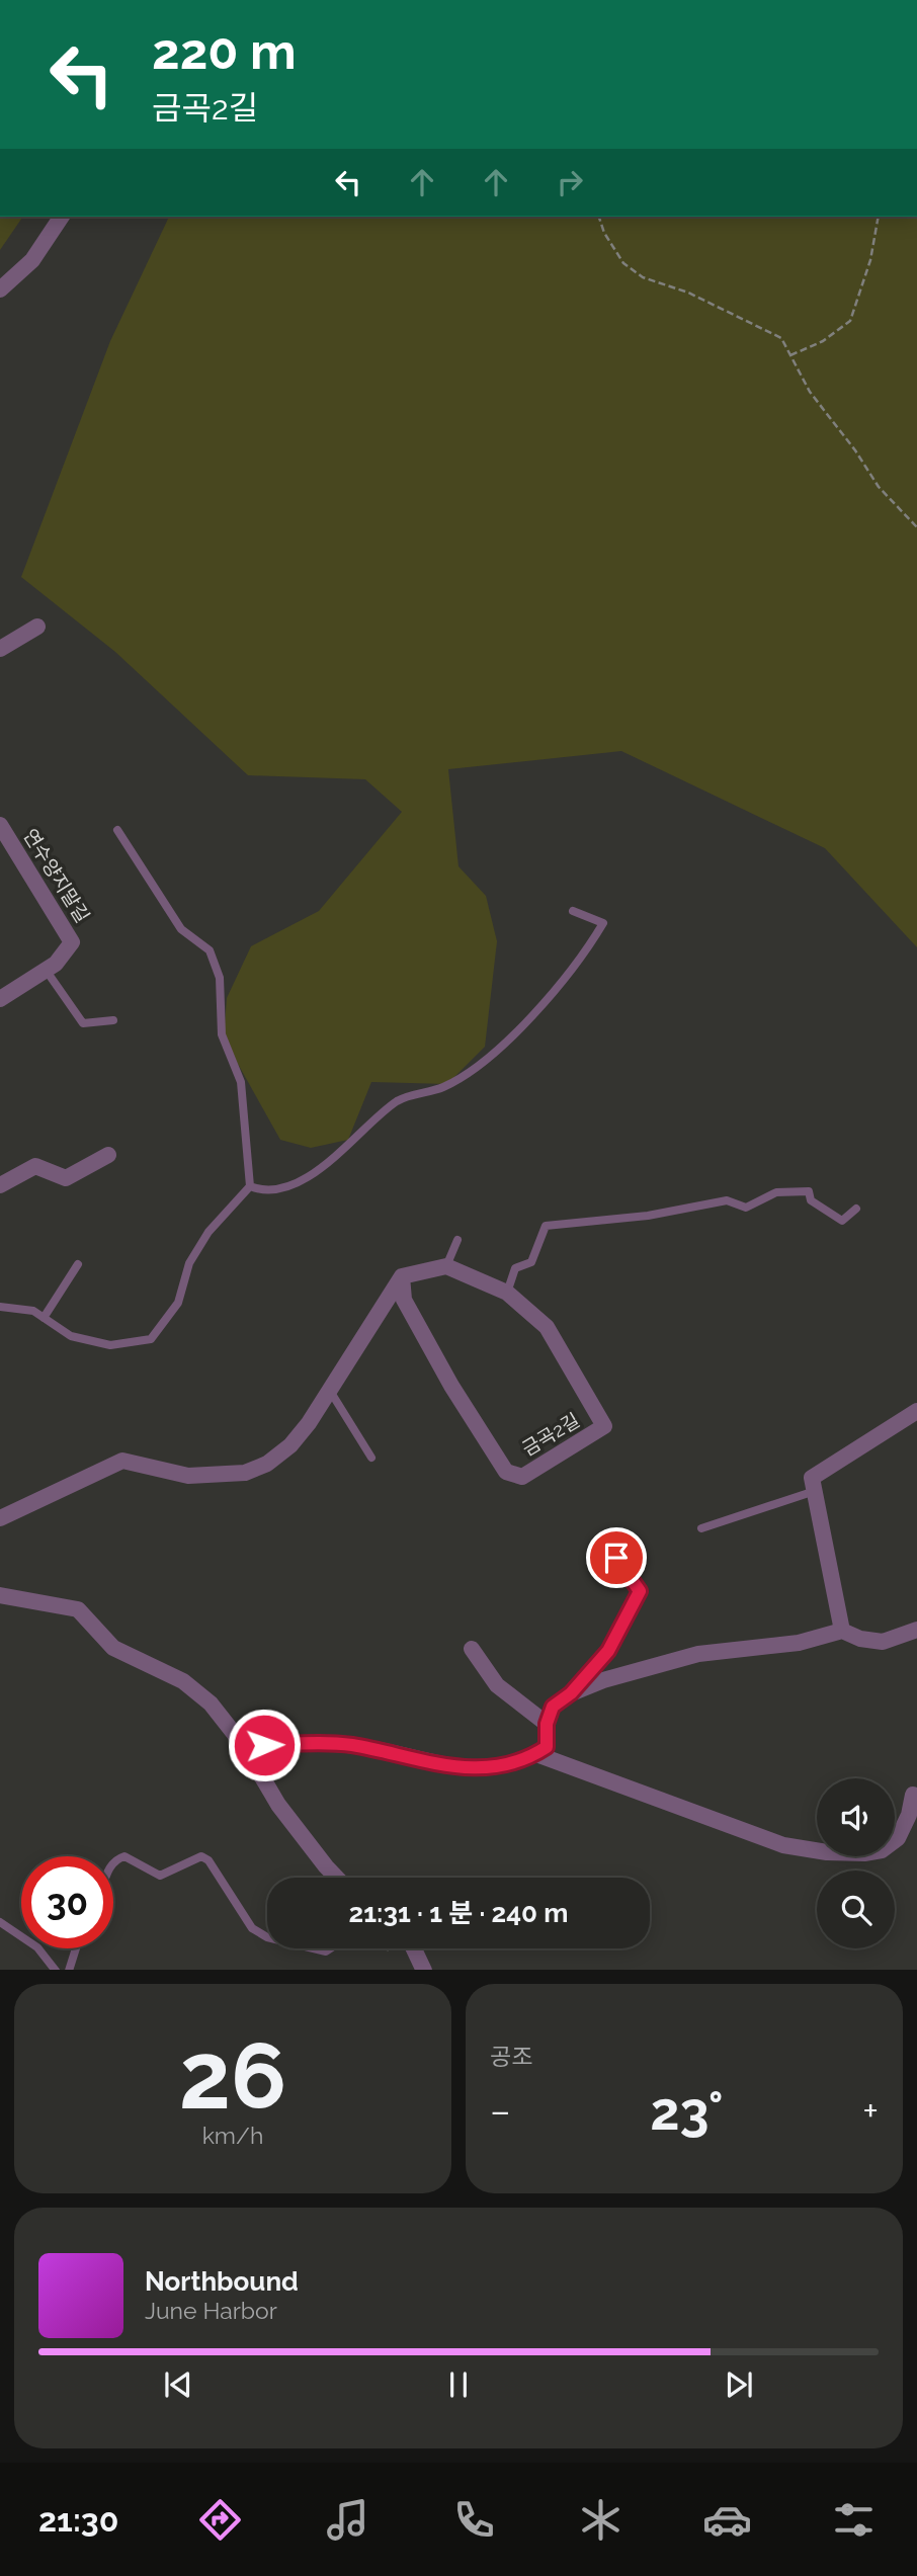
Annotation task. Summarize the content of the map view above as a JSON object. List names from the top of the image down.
{
  "streets": {
    "street": ["연수양지말길", "금곡2길"]
  },
  "page": {
    "turn": ["220 m", "금곡2길"],
    "limit": "30",
    "trip": "21:31 · 1 분 · 240 m",
    "tile": [
      ["26", "km/h"],
      "공조"
    ],
    "heat": ["−", "23°", "+"],
    "song": ["Northbound", "June Harbor"],
    "tabs": "21:30"
  }
}
